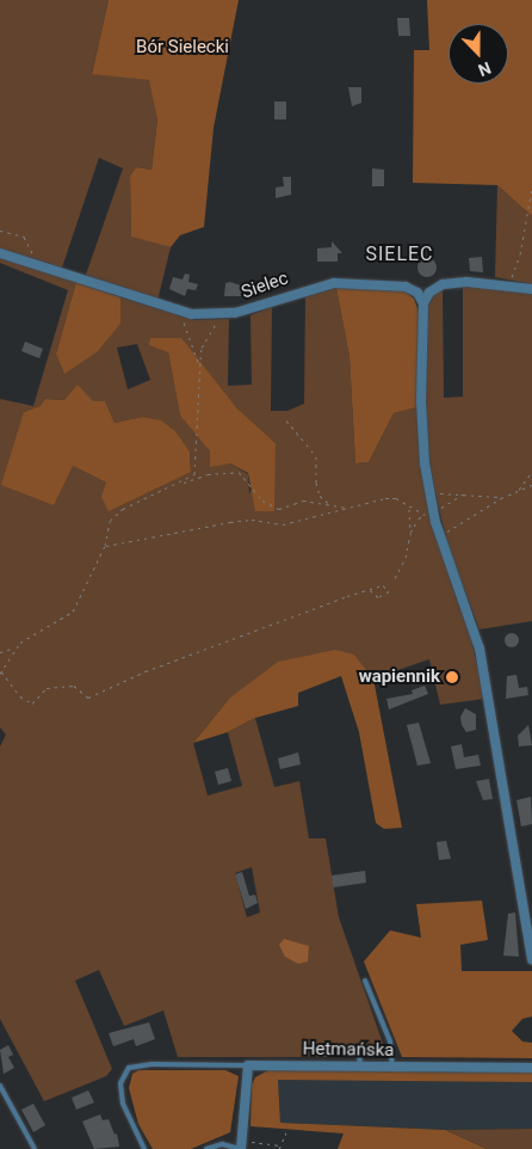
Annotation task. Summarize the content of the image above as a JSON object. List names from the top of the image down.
{
  "streets": {
    "street": ["Sielec", "Hetmańska"]
  },
  "districts": ["SIELEC"],
  "parks": ["Bór Sielecki"],
  "places": ["wapiennik"],
  "north": "bottom"
}
